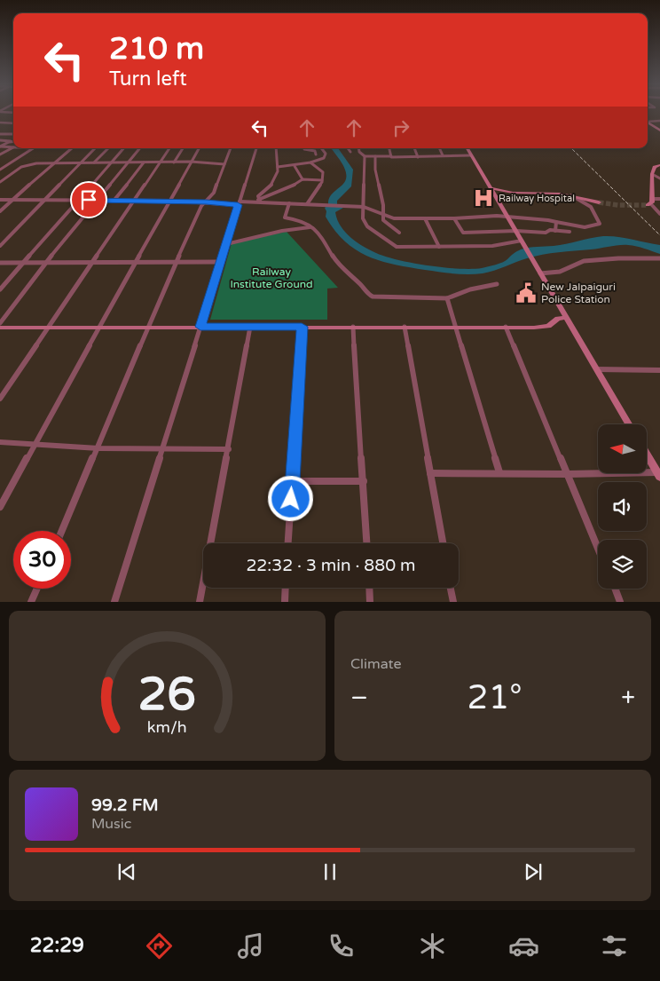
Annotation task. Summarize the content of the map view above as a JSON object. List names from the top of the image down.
{
  "parks": ["Railway Institute Ground"],
  "places": {
    "hospital": ["Railway Hospital"],
    "public building": ["New Jalpaiguri Police Station"]
  },
  "north": "left",
  "page": {
    "turn": ["210 m", "Turn left"],
    "limit": "30",
    "trip": "22:32 · 3 min · 880 m",
    "tile": "Climate",
    "heat": ["−", "21°", "+"],
    "song": ["99.2 FM", "Music"],
    "tabs": "22:29",
    "gauge": ["26", "km/h"]
  }
}
